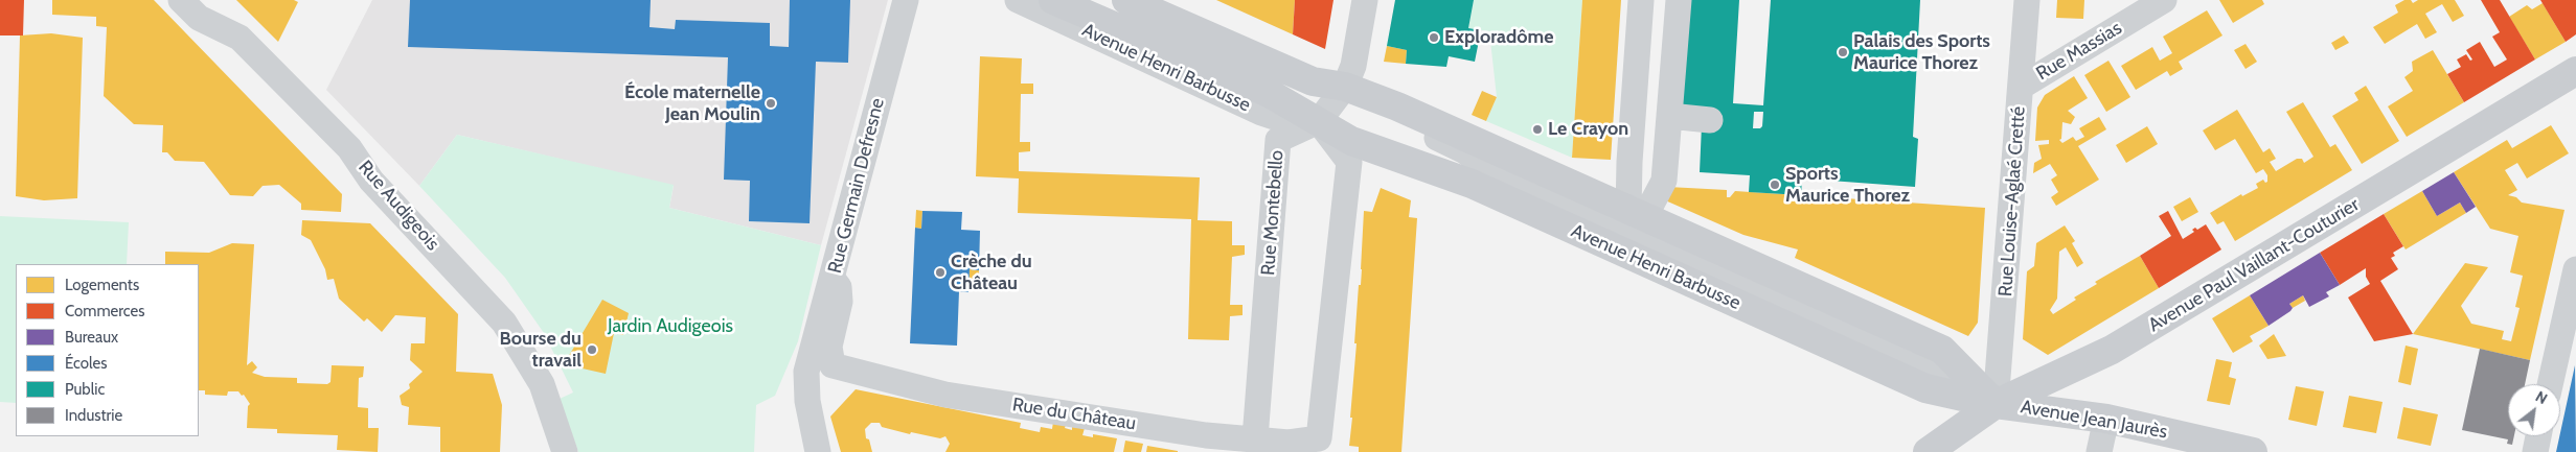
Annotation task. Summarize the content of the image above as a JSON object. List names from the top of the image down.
{
  "streets": {
    "main road": ["Avenue Henri Barbusse", "Avenue Paul Vaillant-Couturier", "Avenue Jean Jaurès"],
    "street": [
      "Rue Massias",
      "Rue Germain Defresne",
      "Rue Louise-Aglaé Cretté",
      "Rue Audigeois",
      "Rue Montebello",
      "Rue du Château"
    ]
  },
  "crossings": [
    ["Rue Massias", "Rue Louise-Aglaé Cretté"],
    ["Avenue Henri Barbusse", "Rue Louise-Aglaé Cretté"],
    ["Avenue Henri Barbusse", "Rue Montebello"],
    ["Avenue Henri Barbusse", "Avenue Paul Vaillant-Couturier"],
    ["Avenue Henri Barbusse", "Rue du Château"],
    ["Avenue Henri Barbusse", "Avenue Jean Jaurès"],
    ["Rue Louise-Aglaé Cretté", "Avenue Paul Vaillant-Couturier"],
    ["Rue Louise-Aglaé Cretté", "Avenue Jean Jaurès"],
    ["Rue Montebello", "Rue du Château"],
    ["Avenue Paul Vaillant-Couturier", "Avenue Jean Jaurès"]
  ],
  "parks": ["Jardin Audigeois"],
  "places": [
    "Exploradôme",
    "Palais des Sports Maurice Thorez",
    "École maternelle Jean Moulin",
    "Le Crayon",
    "Sports Maurice Thorez",
    "Crèche du Château",
    "Bourse du travail"
  ],
  "legend": [
    "Logements",
    "Commerces",
    "Bureaux",
    "Écoles",
    "Public",
    "Industrie"
  ],
  "north": "top right"
}
